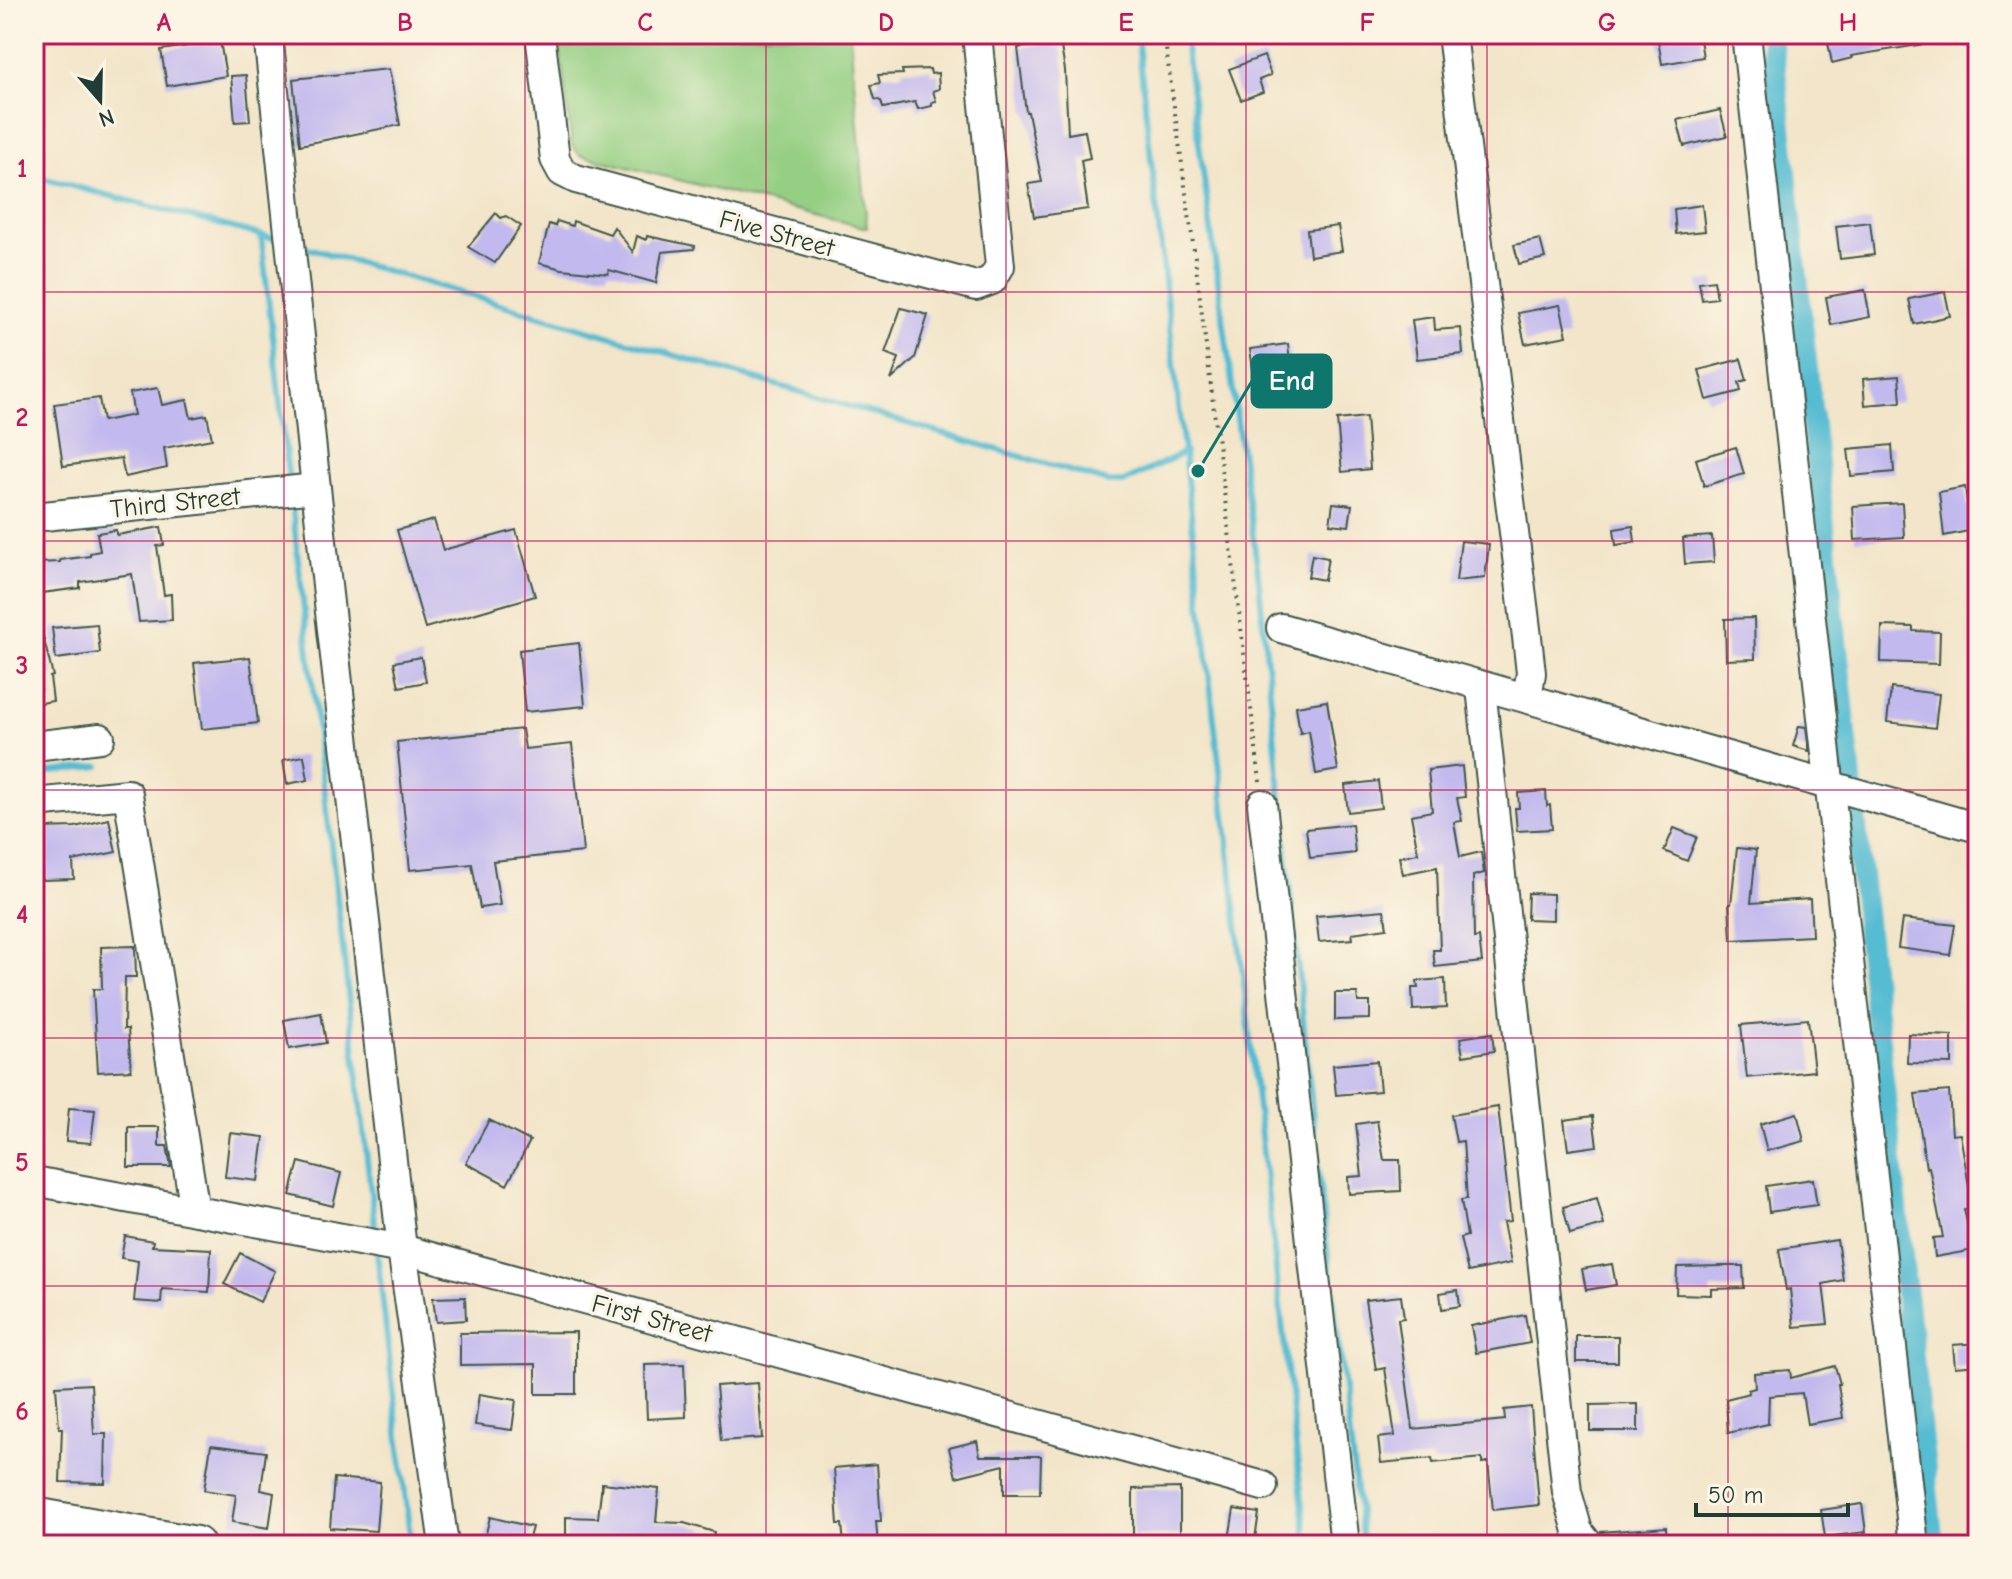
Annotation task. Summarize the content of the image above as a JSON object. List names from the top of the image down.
{
  "streets": {
    "street": ["Five Street", "Third Street", "First Street"]
  },
  "places": ["End"],
  "scale_bar": "50 m",
  "north": "bottom",
  "grid": {
    "columns": [
      "A",
      "B",
      "C",
      "D",
      "E",
      "F",
      "G",
      "H"
    ],
    "rows": [
      "1",
      "2",
      "3",
      "4",
      "5",
      "6"
    ]
  }
}
